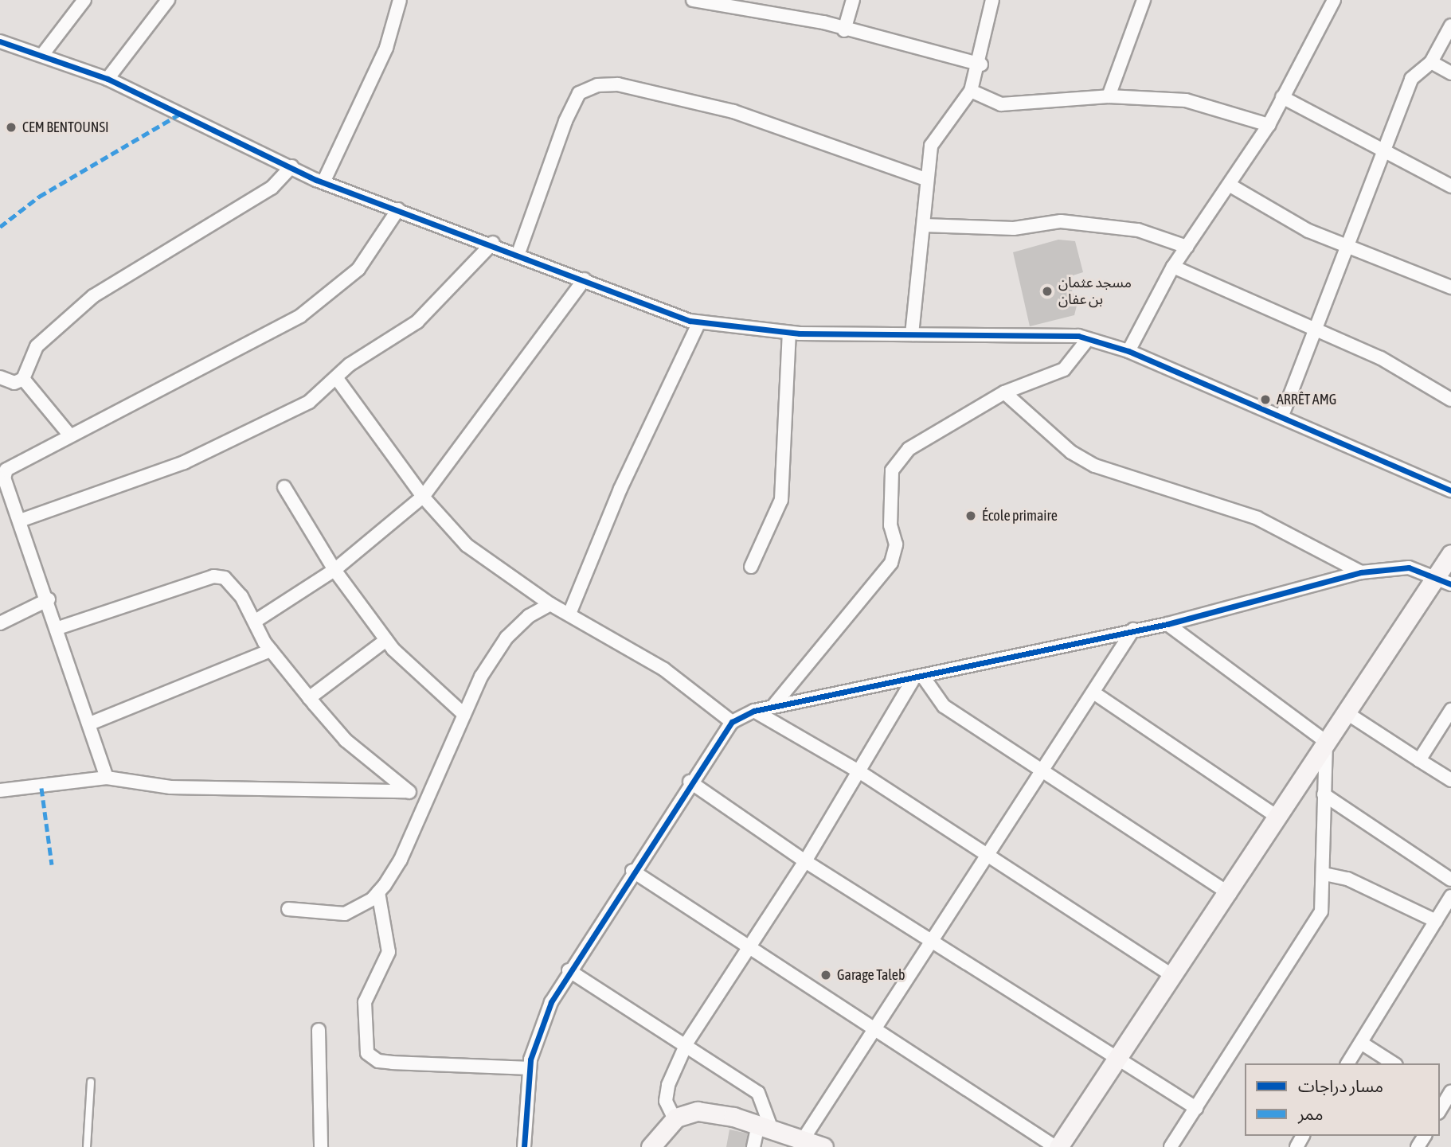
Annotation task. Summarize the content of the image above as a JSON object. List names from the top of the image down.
{
  "places": [
    "CEM BENTOUNSI",
    "مسجد عثمان بن عفان",
    "ARRÊT AMG",
    "École primaire",
    "Garage Taleb"
  ],
  "legend": ["مسار دراجات", "ممر"]
}
